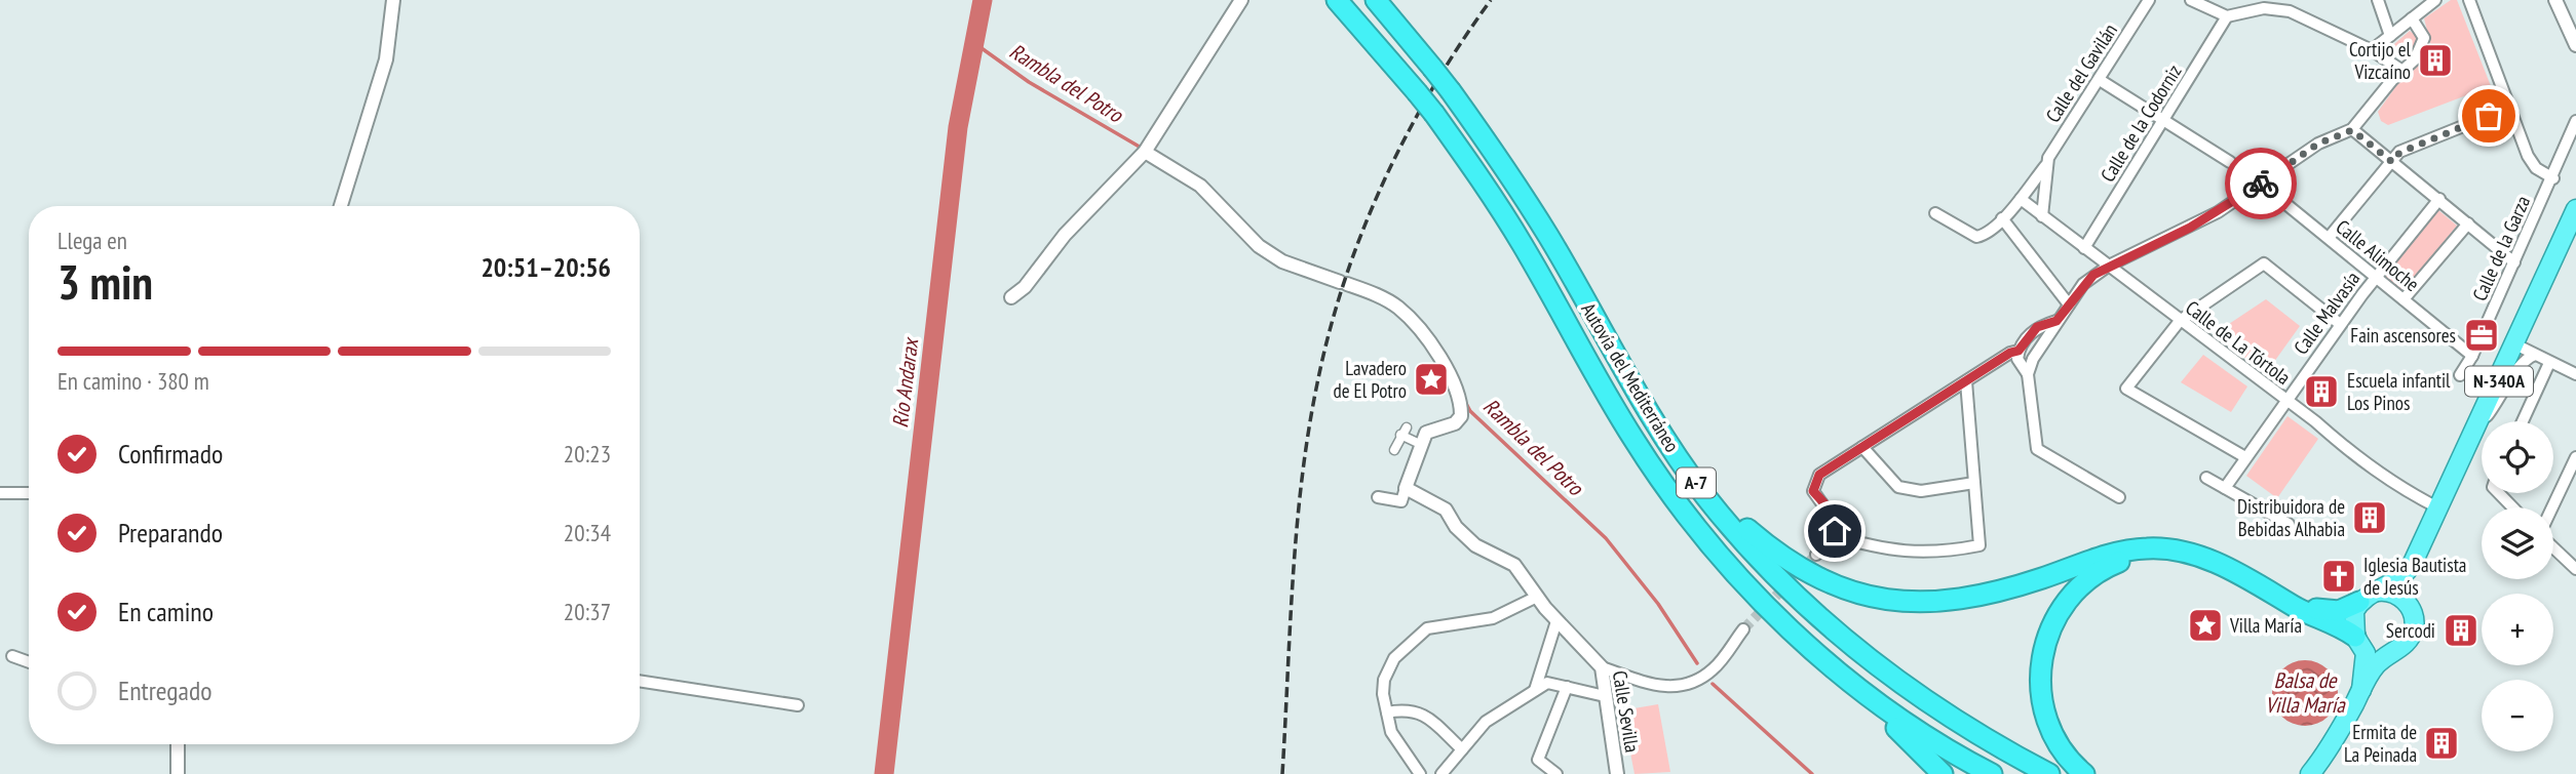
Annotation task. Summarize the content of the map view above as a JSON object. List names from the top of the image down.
{
  "streets": {
    "highway": ["Autovía del Mediterráneo", "N-340A", "A-7"],
    "street": [
      "Calle del Gavilán",
      "Calle de la Codorniz",
      "Calle de la Garza",
      "Calle Alimoche",
      "Calle Malvasía",
      "Calle de La Tórtola",
      "Calle Sevilla"
    ]
  },
  "crossings": [
    ["Calle del Gavilán", "Calle de La Tórtola"],
    ["Calle de la Codorniz", "Calle de La Tórtola"],
    ["Calle de la Garza", "Calle Alimoche"],
    ["Calle Alimoche", "Calle Malvasía"],
    ["Calle Malvasía", "Calle de La Tórtola"],
    ["Calle de La Tórtola", "N-340A"]
  ],
  "water": ["Rambla del Potro", "Río Andarax", "Balsa de Villa María"],
  "places": {
    "building": [
      "Cortijo el Vizcaíno",
      "Escuela infantil Los Pinos",
      "Distribuidora de Bebidas Alhabia",
      "Sercodi",
      "Ermita de La Peinada"
    ],
    "office": ["Fain ascensores"],
    "place": ["Lavadero de El Potro", "Villa María"],
    "church": ["Iglesia Bautista de Jesús"]
  },
  "page": {
    "heading": ["3 min", "Llega en", "20:51–20:56"],
    "bar": "En camino · 380 m",
    "list": [
      ["Confirmado", "20:23"],
      ["Preparando", "20:34"],
      ["En camino", "20:37"],
      "Entregado"
    ],
    "map_buttons": ["+", "−"]
  }
}
